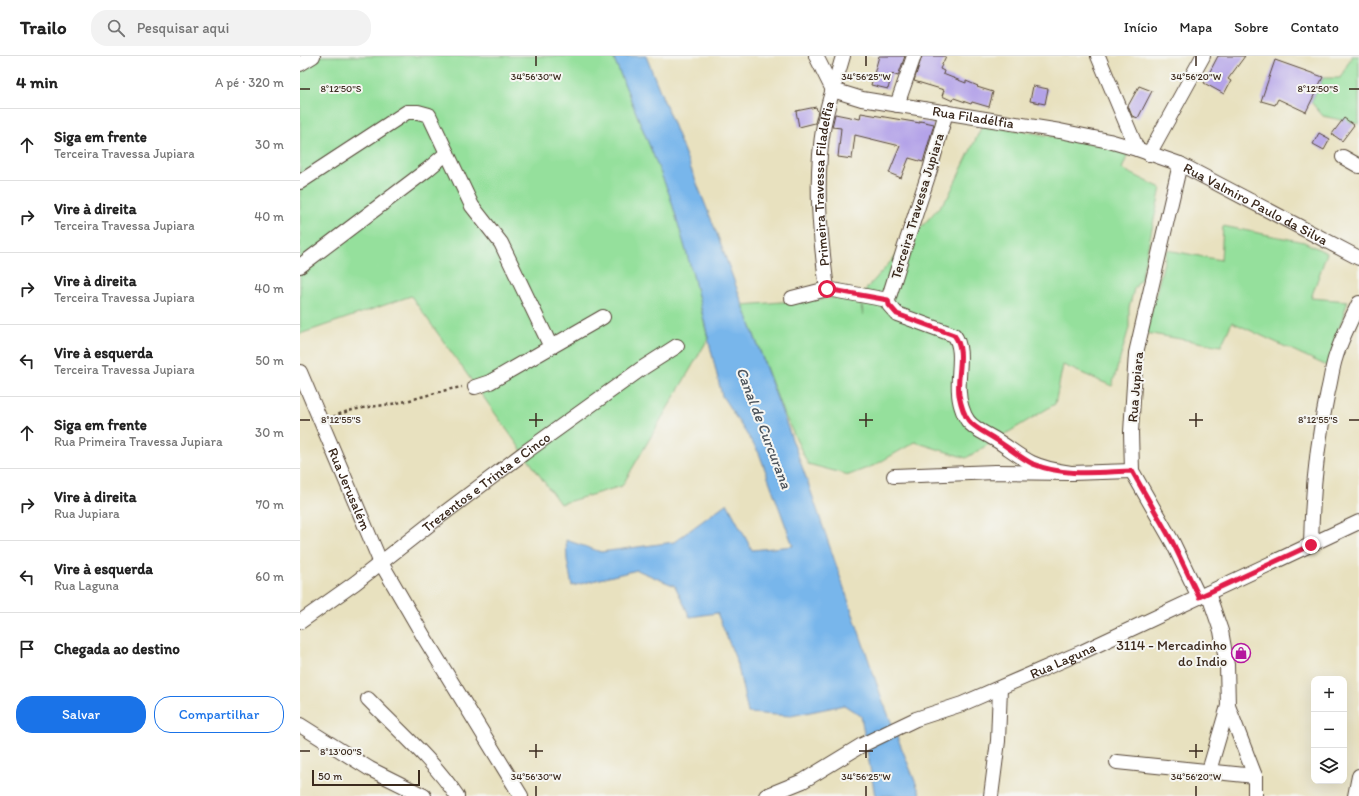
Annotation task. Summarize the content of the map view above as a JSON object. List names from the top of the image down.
{
  "streets": {
    "street": [
      "Rua Filadélfia",
      "Primeira Travessa Filadelfia",
      "Rua Valmiro Paulo da Silva",
      "Terceira Travessa Jupiara",
      "Rua Jupiara",
      "Trezentos e Trinta e Cinco",
      "Rua Jerusalém",
      "Rua Laguna"
    ]
  },
  "crossings": [
    ["Rua Filadélfia", "Primeira Travessa Filadelfia"],
    ["Rua Filadélfia", "Rua Valmiro Paulo da Silva"],
    ["Rua Filadélfia", "Terceira Travessa Jupiara"],
    ["Rua Valmiro Paulo da Silva", "Rua Jupiara"],
    ["Rua Jupiara", "Rua Laguna"],
    ["Trezentos e Trinta e Cinco", "Rua Jerusalém"]
  ],
  "water": ["Canal de Curcurana"],
  "places": {
    "shop": ["3114 - Mercadinho do Indio"]
  },
  "scale_bar": "50 m",
  "page": {
    "header": "Trailo",
    "search": "Pesquisar aqui",
    "nav": [
      "Início",
      "Mapa",
      "Sobre",
      "Contato"
    ],
    "heading": ["4 min", "A pé · 320 m"],
    "list": [
      ["Siga em frente", "Terceira Travessa Jupiara", "30 m"],
      ["Vire à direita", "Terceira Travessa Jupiara", "40 m"],
      ["Vire à direita", "Terceira Travessa Jupiara", "40 m"],
      ["Vire à esquerda", "Terceira Travessa Jupiara", "50 m"],
      ["Siga em frente", "Rua Primeira Travessa Jupiara", "30 m"],
      ["Vire à direita", "Rua Jupiara", "70 m"],
      ["Vire à esquerda", "Rua Laguna", "60 m"],
      "Chegada ao destino"
    ],
    "map_buttons": ["+", "−"],
    "buttons": ["Salvar", "Compartilhar"],
    "scale": "50 m"
  },
  "coordinates": [
    "34°56'30\"W",
    "34°56'25\"W",
    "34°56'20\"W",
    "8°12'50\"S",
    "8°12'55\"S",
    "8°13'00\"S"
  ]
}
